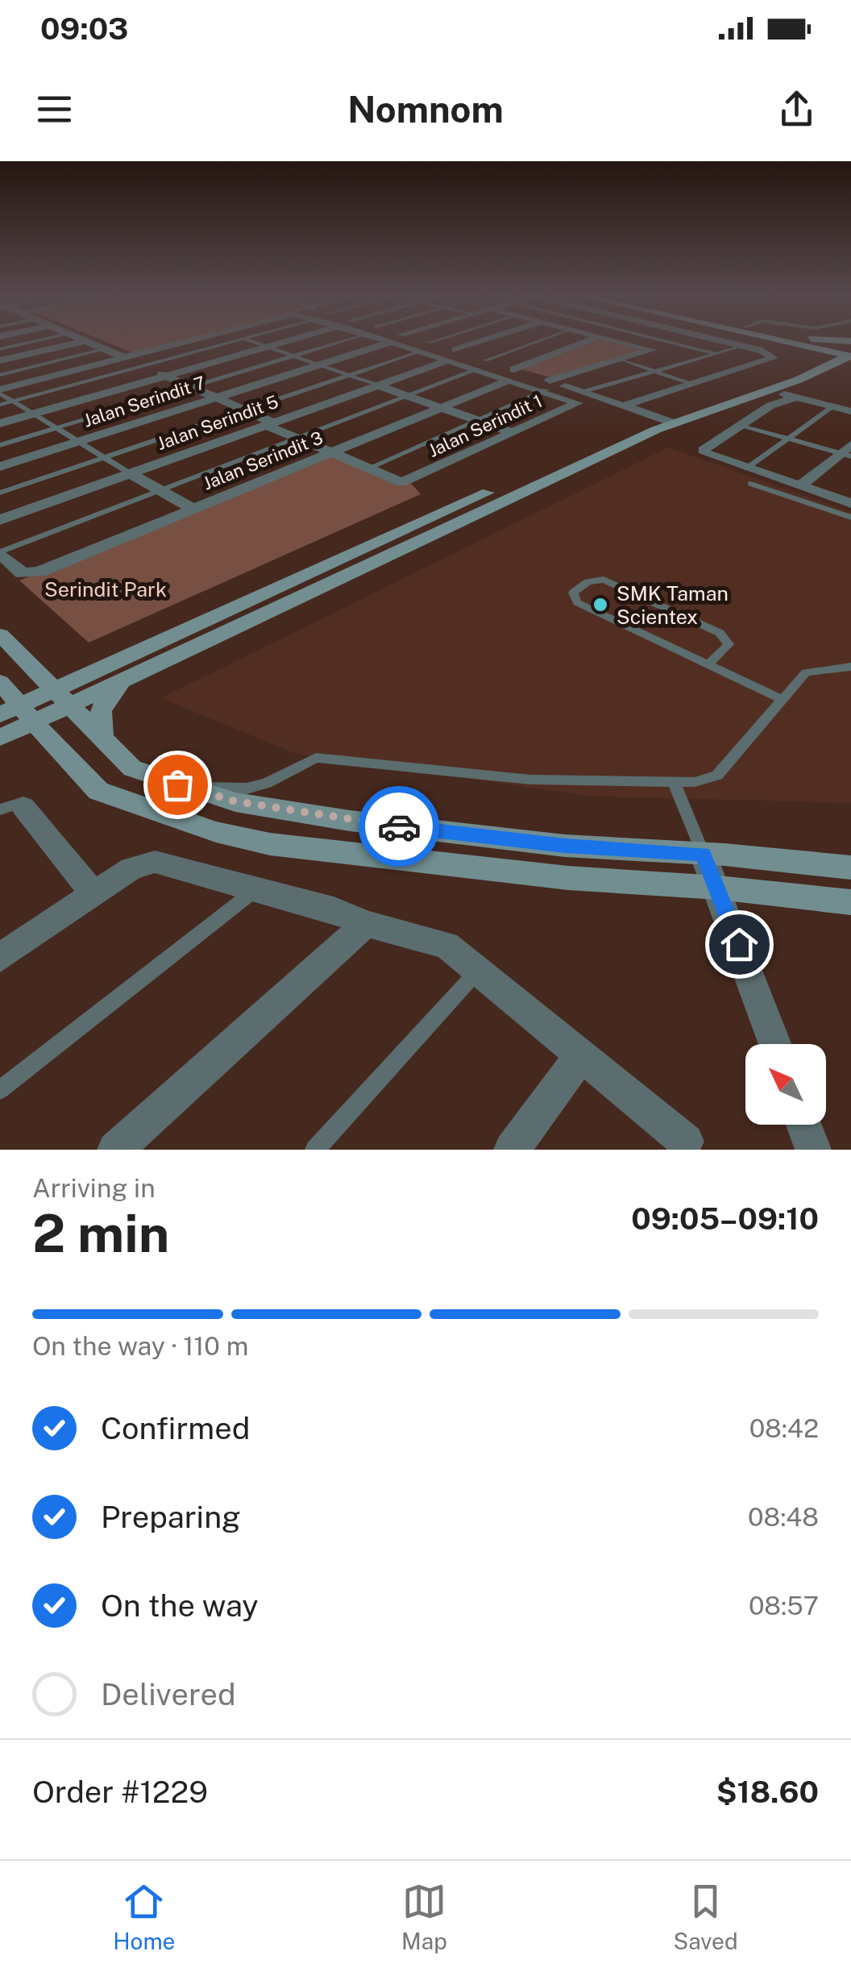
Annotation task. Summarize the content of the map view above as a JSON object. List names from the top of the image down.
{
  "streets": {
    "street": [
      "Jalan Serindit 7",
      "Jalan Serindit 5",
      "Jalan Serindit 1",
      "Jalan Serindit 3"
    ]
  },
  "parks": ["Serindit Park"],
  "places": ["SMK Taman Scientex"],
  "north": "top left",
  "page": {
    "status": "09:03",
    "header": "Nomnom",
    "heading": ["2 min", "Arriving in", "09:05–09:10"],
    "panel": ["Order #1229", "$18.60"],
    "bar": "On the way · 110 m",
    "list": [
      ["Confirmed", "08:42"],
      ["Preparing", "08:48"],
      ["On the way", "08:57"],
      "Delivered"
    ],
    "tabs": ["Home", "Map", "Saved"]
  }
}
